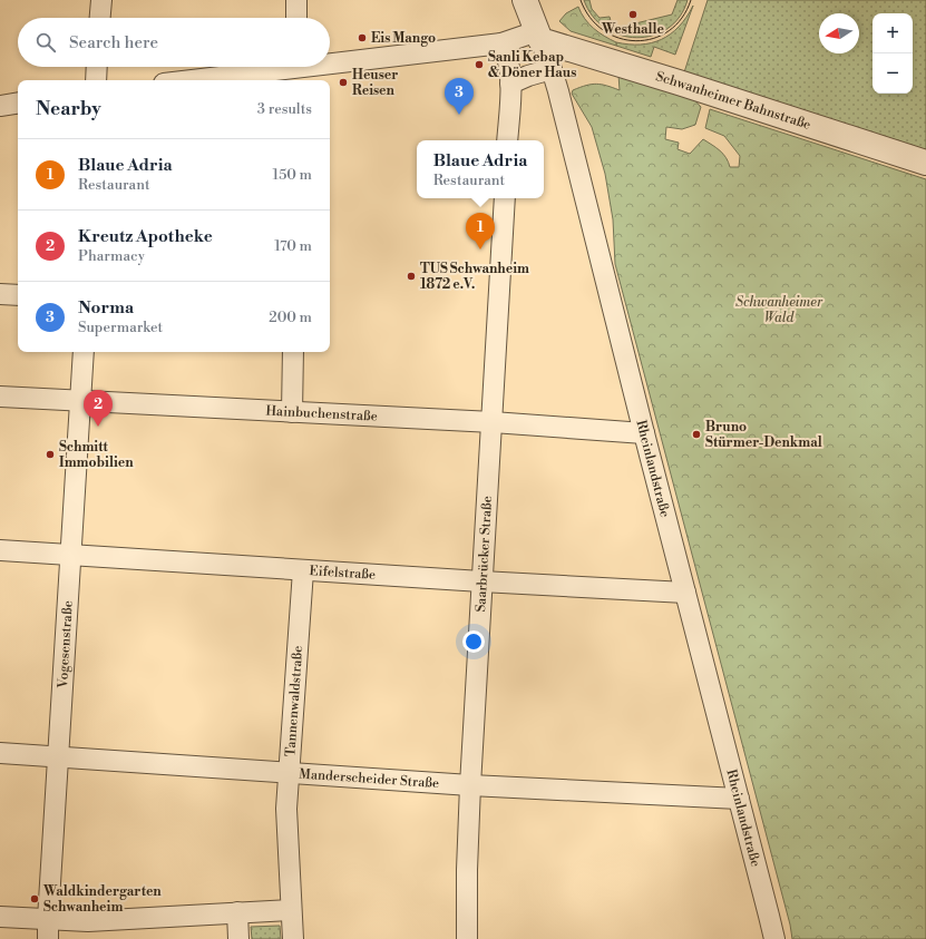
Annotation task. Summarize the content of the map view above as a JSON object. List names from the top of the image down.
{
  "streets": {
    "street": [
      "Schwanheimer Bahnstraße",
      "Hainbuchenstraße",
      "Rheinlandstraße",
      "Saarbrücker Straße",
      "Eifelstraße",
      "Vogesenstraße",
      "Tannenwaldstraße",
      "Manderscheider Straße"
    ]
  },
  "crossings": [
    ["Schwanheimer Bahnstraße", "Rheinlandstraße"],
    ["Hainbuchenstraße", "Rheinlandstraße"],
    ["Hainbuchenstraße", "Saarbrücker Straße"],
    ["Hainbuchenstraße", "Vogesenstraße"],
    ["Rheinlandstraße", "Eifelstraße"],
    ["Rheinlandstraße", "Manderscheider Straße"],
    ["Saarbrücker Straße", "Eifelstraße"],
    ["Saarbrücker Straße", "Manderscheider Straße"],
    ["Eifelstraße", "Vogesenstraße"],
    ["Eifelstraße", "Tannenwaldstraße"],
    ["Vogesenstraße", "Manderscheider Straße"],
    ["Tannenwaldstraße", "Manderscheider Straße"]
  ],
  "parks": ["Schwanheimer Wald"],
  "places": [
    "Westhalle",
    "Eis Mango",
    "Sanli Kebap & Döner Haus",
    "Heuser Reisen",
    "TUS Schwanheim 1872 e.V.",
    "Bruno Stürmer-Denkmal",
    "Schmitt Immobilien",
    "Waldkindergarten Schwanheim"
  ],
  "north": "left",
  "page": {
    "map_buttons": ["+", "−"],
    "search": "Search here",
    "pins": ["3", "1", "2"],
    "heading": ["Nearby", "3 results"],
    "list": [
      {
        "mark": "1",
        "name": "Blaue Adria",
        "note": "Restaurant",
        "value": "150 m"
      },
      {
        "mark": "2",
        "name": "Kreutz Apotheke",
        "note": "Pharmacy",
        "value": "170 m"
      },
      {
        "mark": "3",
        "name": "Norma",
        "note": "Supermarket",
        "value": "200 m"
      }
    ],
    "popup": ["Blaue Adria", "Restaurant"]
  }
}
